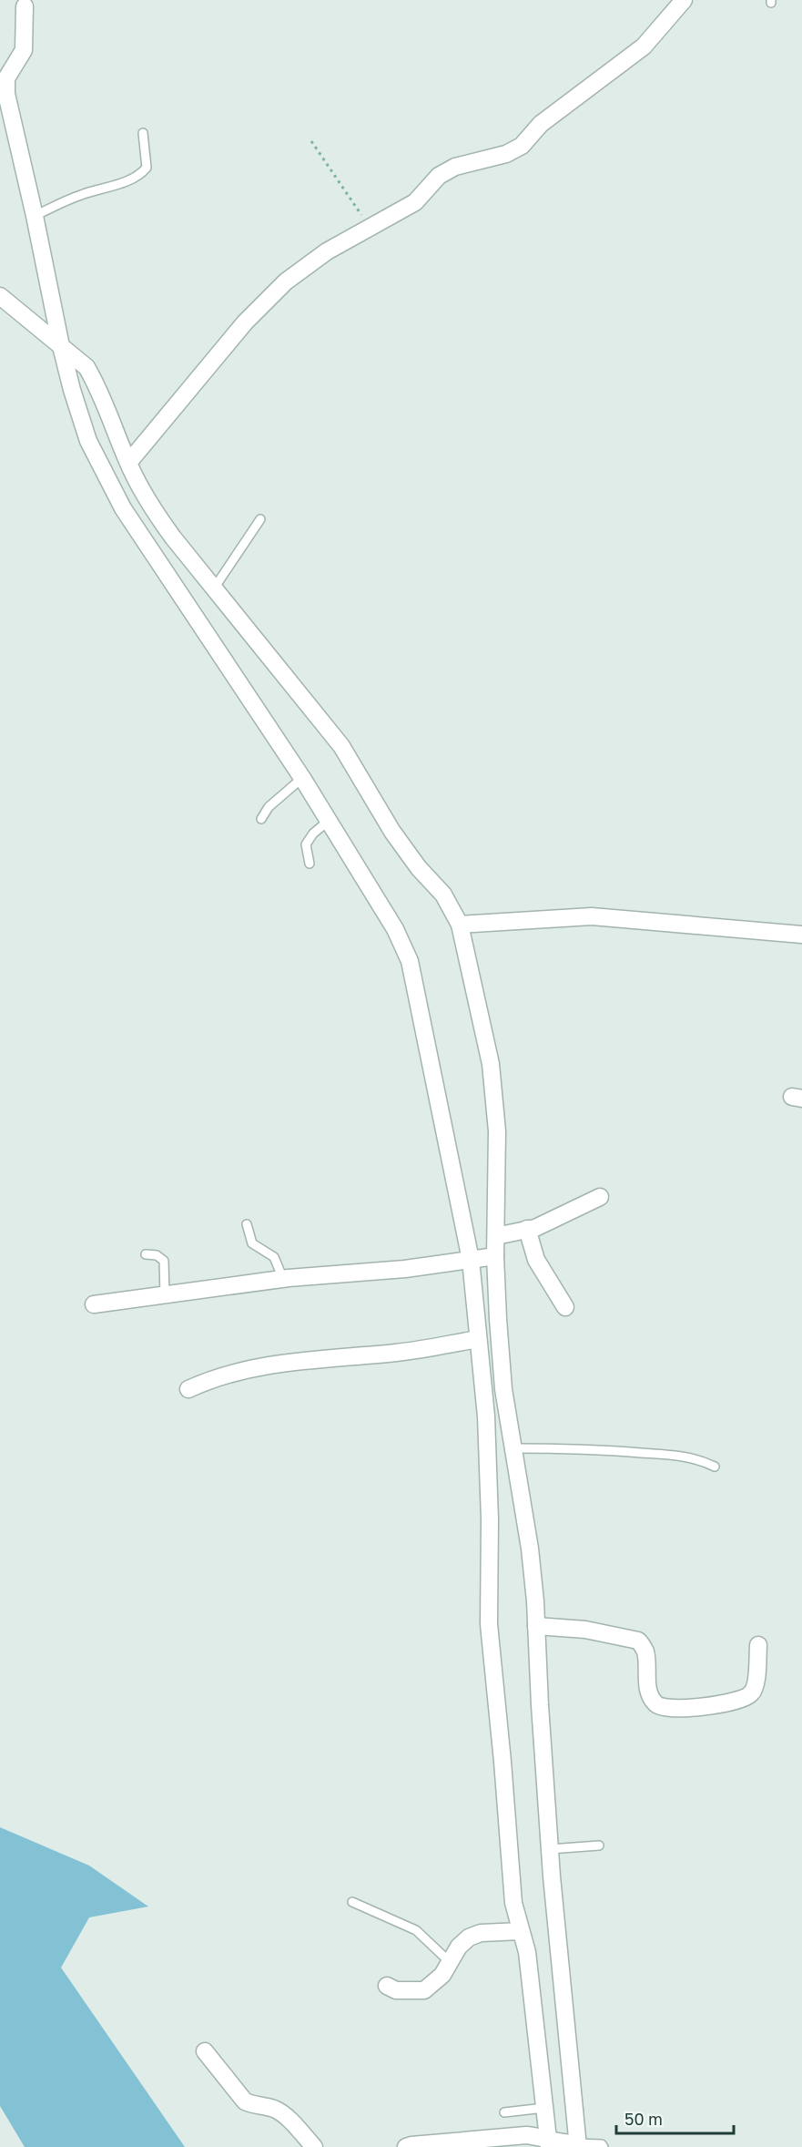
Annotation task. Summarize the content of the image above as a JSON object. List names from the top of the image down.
{
  "scale_bar": "50 m"
}
